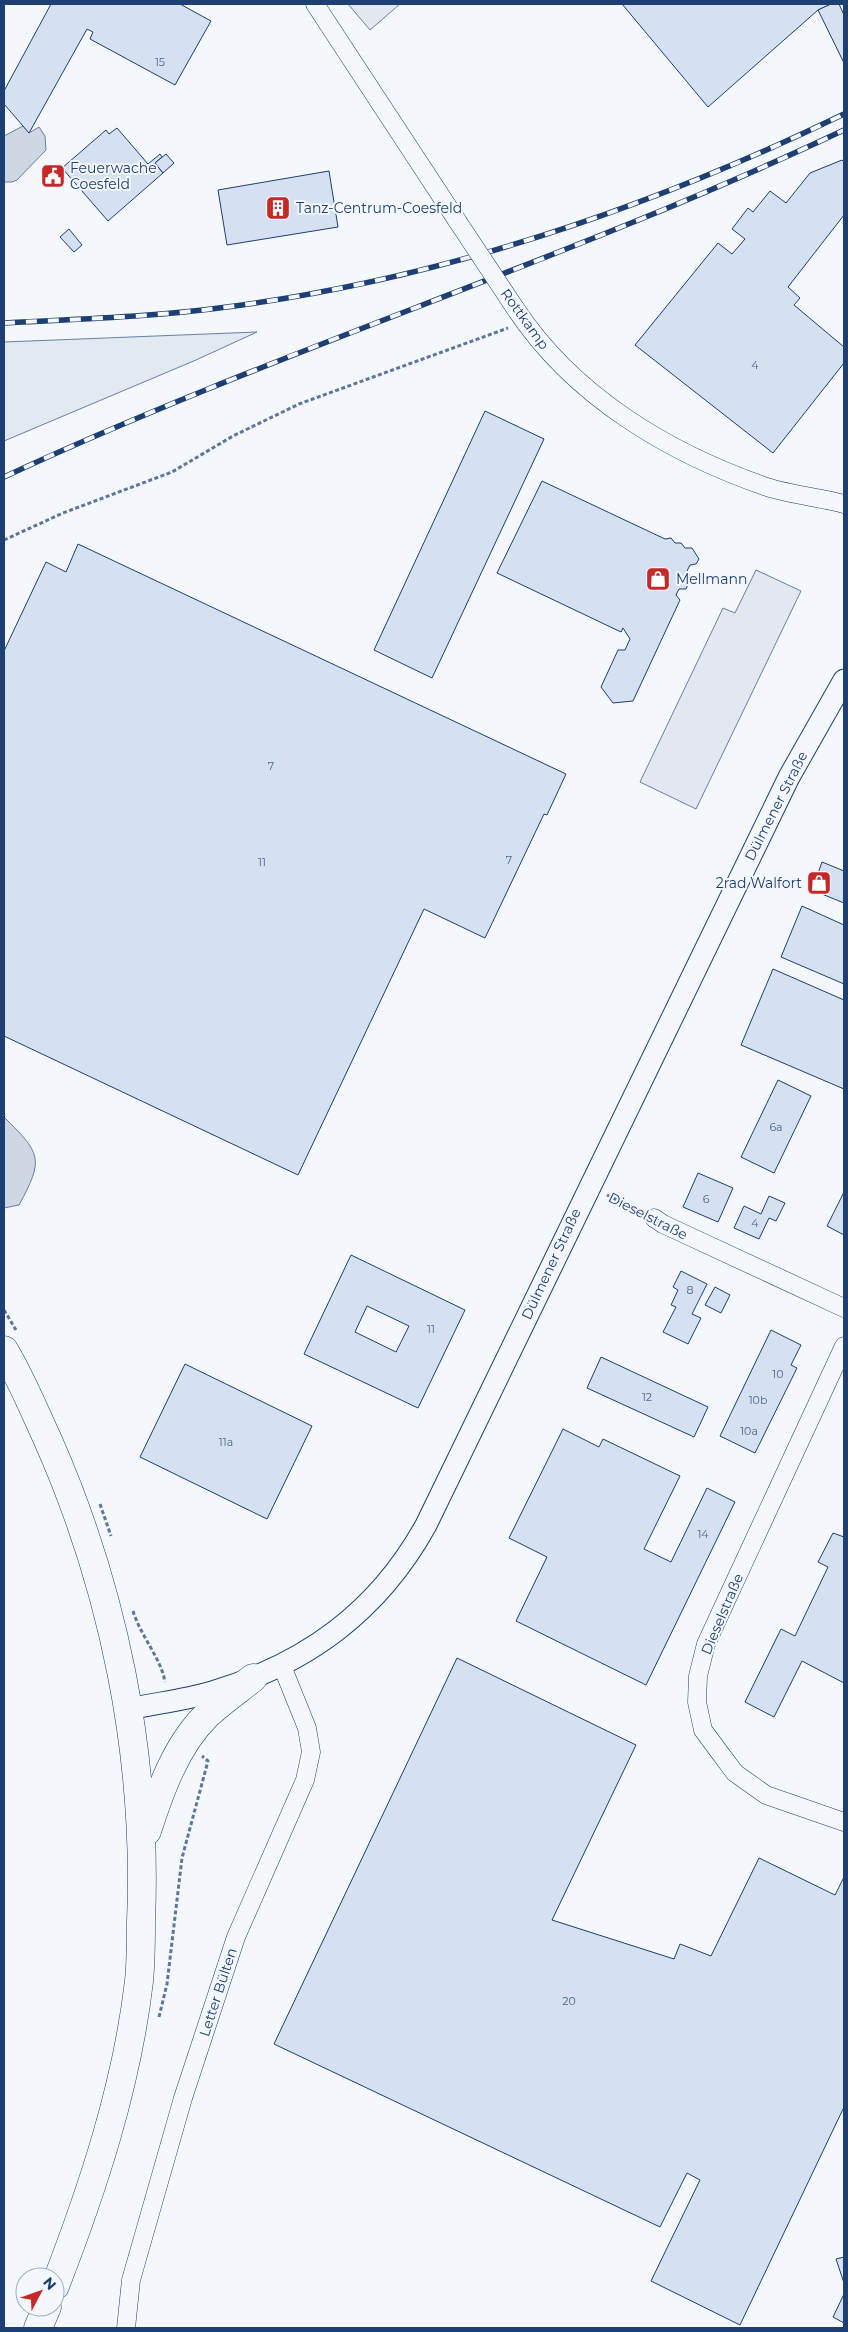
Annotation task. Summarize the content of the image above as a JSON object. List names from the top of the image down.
{
  "streets": {
    "street": [
      "Rottkamp",
      "Dülmener Straße",
      "Dieselstraße",
      "Letter Bülten"
    ]
  },
  "crossings": [
    ["Dülmener Straße", "Dieselstraße"],
    ["Dülmener Straße", "Letter Bülten"]
  ],
  "places": {
    "public building": ["Feuerwache Coesfeld"],
    "building": ["Tanz-Centrum-Coesfeld"],
    "shop": ["Mellmann", "2rad Walfort"]
  },
  "house_numbers": [
    "15",
    "4",
    "7",
    "7",
    "11",
    "6a",
    "6",
    "4",
    "8",
    "11",
    "10",
    "12",
    "10b",
    "10a",
    "11a",
    "14",
    "20"
  ],
  "north": "top right"
}
